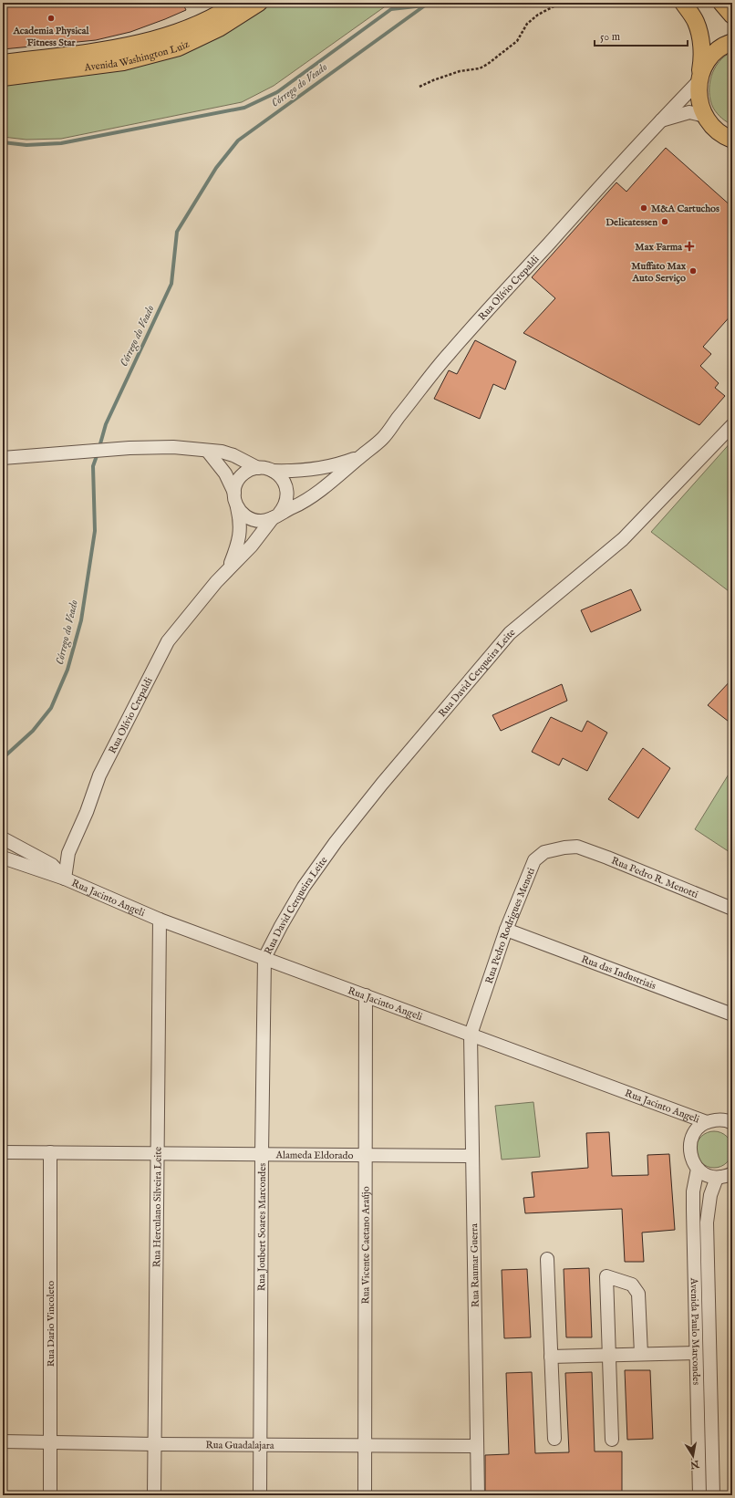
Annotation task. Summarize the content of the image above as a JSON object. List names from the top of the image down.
{
  "streets": {
    "main road": ["Avenida Washington Luiz"],
    "street": [
      "Rua Olívio Crepaldi",
      "Rua David Cerqueira Leite",
      "Rua Pedro R. Menotti",
      "Rua Jacinto Angeli",
      "Rua Pedro Rodrigues Menoti",
      "Rua das Industriais",
      "Alameda Eldorado",
      "Rua Herculano Silveira Leite",
      "Rua Joubert Soares Marcondes",
      "Rua Vicente Caetano Araújo",
      "Rua Raumar Guerra",
      "Rua Dario Vincoleto",
      "Avenida Paulo Marcondes",
      "Rua Guadalajara"
    ]
  },
  "crossings": [
    ["Rua Olívio Crepaldi", "Rua Jacinto Angeli"],
    ["Rua David Cerqueira Leite", "Rua Jacinto Angeli"],
    ["Rua David Cerqueira Leite", "Rua Joubert Soares Marcondes"],
    ["Rua Pedro R. Menotti", "Rua Pedro Rodrigues Menoti"],
    ["Rua Jacinto Angeli", "Rua Pedro Rodrigues Menoti"],
    ["Rua Jacinto Angeli", "Rua Herculano Silveira Leite"],
    ["Rua Jacinto Angeli", "Rua Joubert Soares Marcondes"],
    ["Rua Jacinto Angeli", "Rua Vicente Caetano Araújo"],
    ["Rua Jacinto Angeli", "Rua Raumar Guerra"],
    ["Rua Pedro Rodrigues Menoti", "Rua das Industriais"],
    ["Rua Pedro Rodrigues Menoti", "Rua Raumar Guerra"],
    ["Alameda Eldorado", "Rua Herculano Silveira Leite"],
    ["Alameda Eldorado", "Rua Joubert Soares Marcondes"],
    ["Alameda Eldorado", "Rua Vicente Caetano Araújo"],
    ["Alameda Eldorado", "Rua Raumar Guerra"],
    ["Alameda Eldorado", "Rua Dario Vincoleto"],
    ["Rua Herculano Silveira Leite", "Rua Guadalajara"],
    ["Rua Joubert Soares Marcondes", "Rua Guadalajara"],
    ["Rua Vicente Caetano Araújo", "Rua Guadalajara"],
    ["Rua Raumar Guerra", "Rua Guadalajara"],
    ["Rua Dario Vincoleto", "Rua Guadalajara"]
  ],
  "water": ["Córrego do Veado"],
  "places": {
    "other": [
      "Academia Physical Fitness Star",
      "M&A Cartuchos",
      "Delicatessen",
      "Muffato Max Auto Serviço"
    ],
    "health": ["Max Farma"]
  },
  "scale_bar": "50 m",
  "north": "bottom"
}
